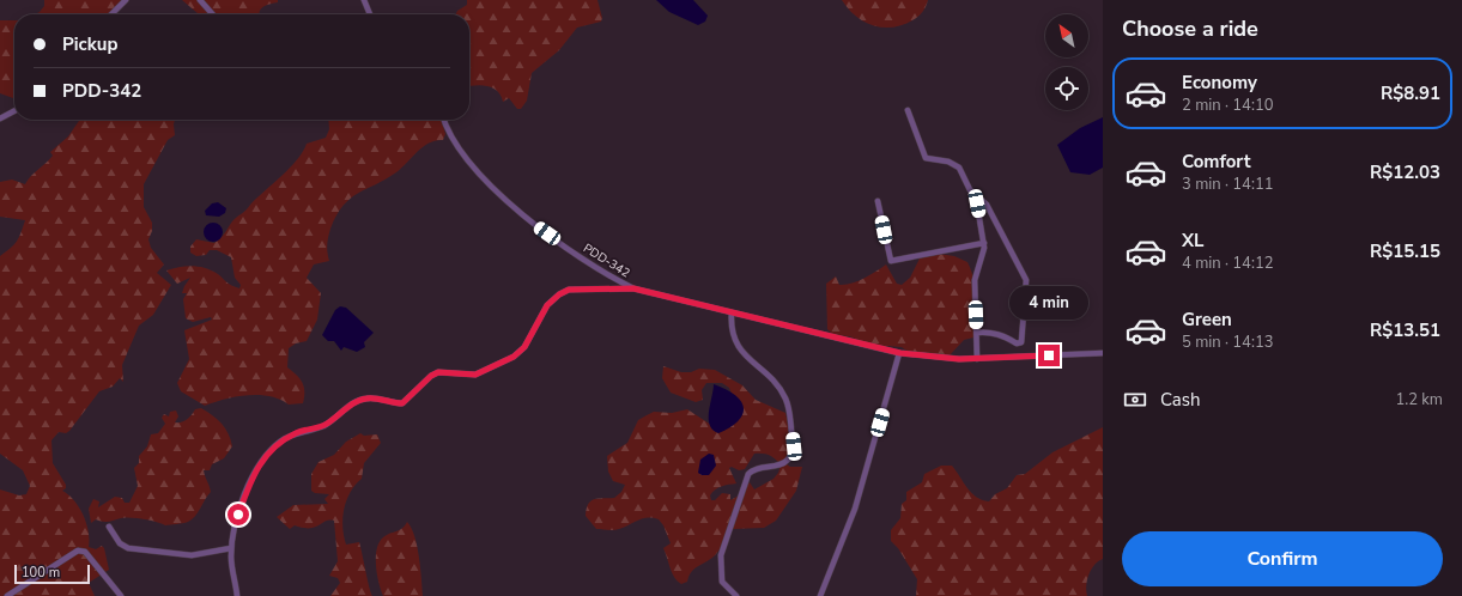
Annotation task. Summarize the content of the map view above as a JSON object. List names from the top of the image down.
{
  "streets": {
    "street": ["PDD-342"]
  },
  "scale_bar": "100 m",
  "north": "top left",
  "page": {
    "heading": "Choose a ride",
    "banner": ["Pickup", "PDD-342"],
    "list": [
      {
        "name": "Economy",
        "note": "2 min · 14:10",
        "value": "R$8.91"
      },
      {
        "name": "Comfort",
        "note": "3 min · 14:11",
        "value": "R$12.03"
      },
      {
        "name": "XL",
        "note": "4 min · 14:12",
        "value": "R$15.15"
      },
      {
        "name": "Green",
        "note": "5 min · 14:13",
        "value": "R$13.51"
      }
    ],
    "bubble": "4 min",
    "pay": ["Cash", "1.2 km"],
    "buttons": "Confirm",
    "scale": "100 m"
  }
}
